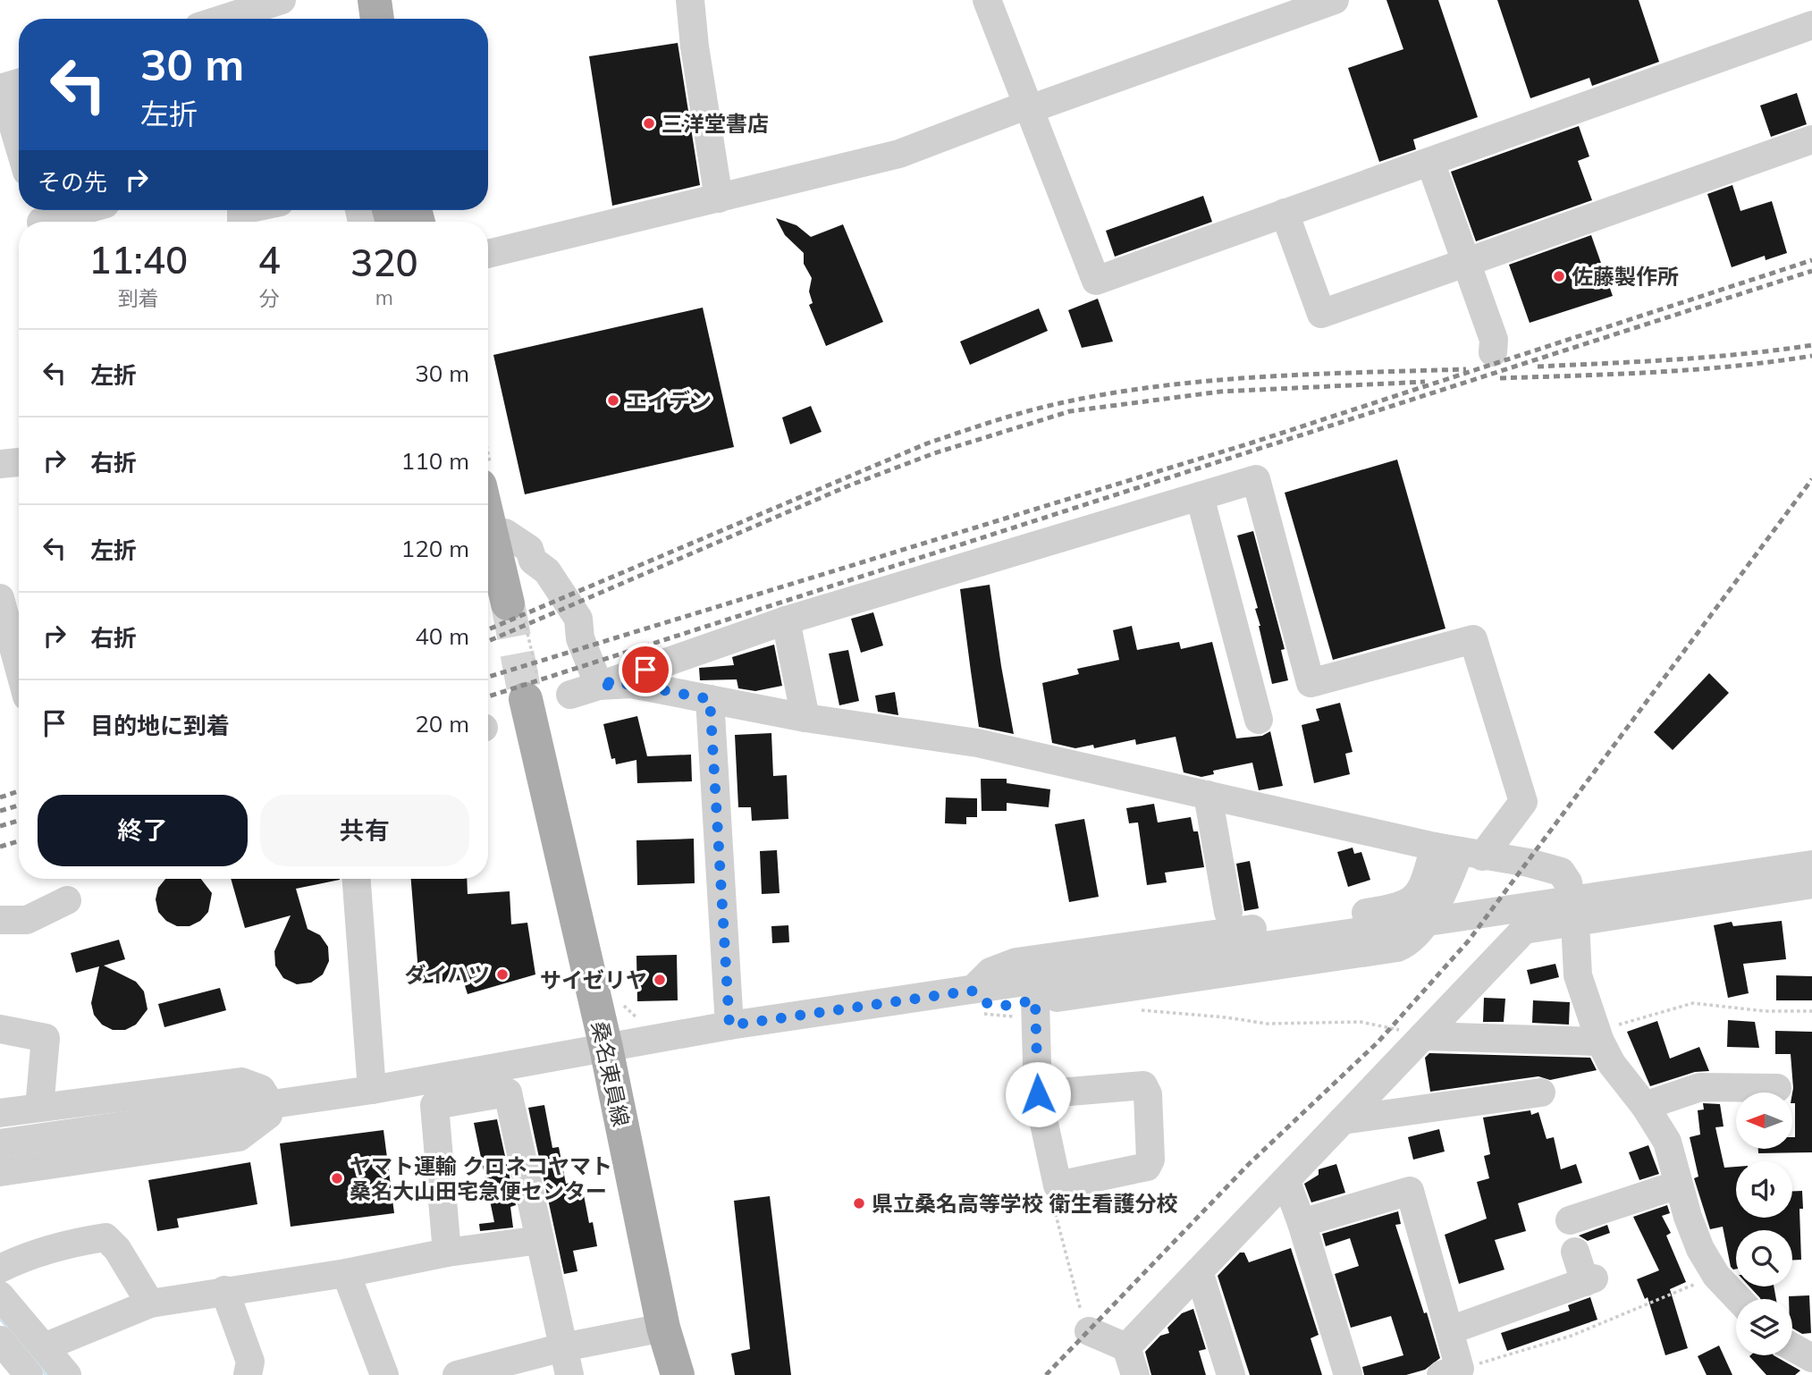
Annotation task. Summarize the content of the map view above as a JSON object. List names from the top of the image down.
{
  "streets": {
    "main road": ["桑名東員線"]
  },
  "places": [
    "三洋堂書店",
    "佐藤製作所",
    "エイデン",
    "ダイハツ",
    "サイゼリヤ",
    "ヤマト運輸 クロネコヤマト 桑名大山田宅急便センター",
    "県立桑名高等学校 衛生看護分校"
  ],
  "north": "left",
  "page": {
    "turn": ["30 m", "左折"],
    "then": "その先",
    "eta": [
      "11:40",
      "到着",
      "4",
      "分",
      "320",
      "m"
    ],
    "list": [
      {
        "name": "左折",
        "value": "30 m"
      },
      {
        "name": "右折",
        "value": "110 m"
      },
      {
        "name": "左折",
        "value": "120 m"
      },
      {
        "name": "右折",
        "value": "40 m"
      },
      {
        "name": "目的地に到着",
        "value": "20 m"
      }
    ],
    "buttons": ["終了", "共有"]
  }
}
